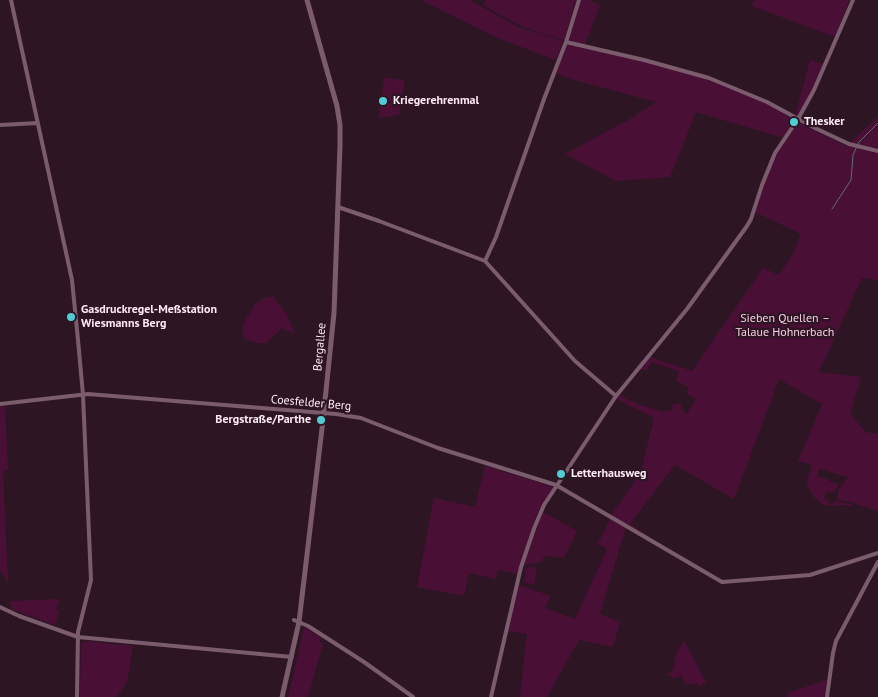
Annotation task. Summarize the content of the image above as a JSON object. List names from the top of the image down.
{
  "streets": {
    "street": ["Bergallee", "Coesfelder Berg"]
  },
  "crossings": [
    ["Bergallee", "Coesfelder Berg"]
  ],
  "parks": ["Sieben Quellen – Talaue Hohnerbach"],
  "places": [
    "Kriegerehrenmal",
    "Thesker",
    "Gasdruckregel-Meßstation Wiesmanns Berg",
    "Bergstraße/Parthe",
    "Letterhausweg"
  ]
}
